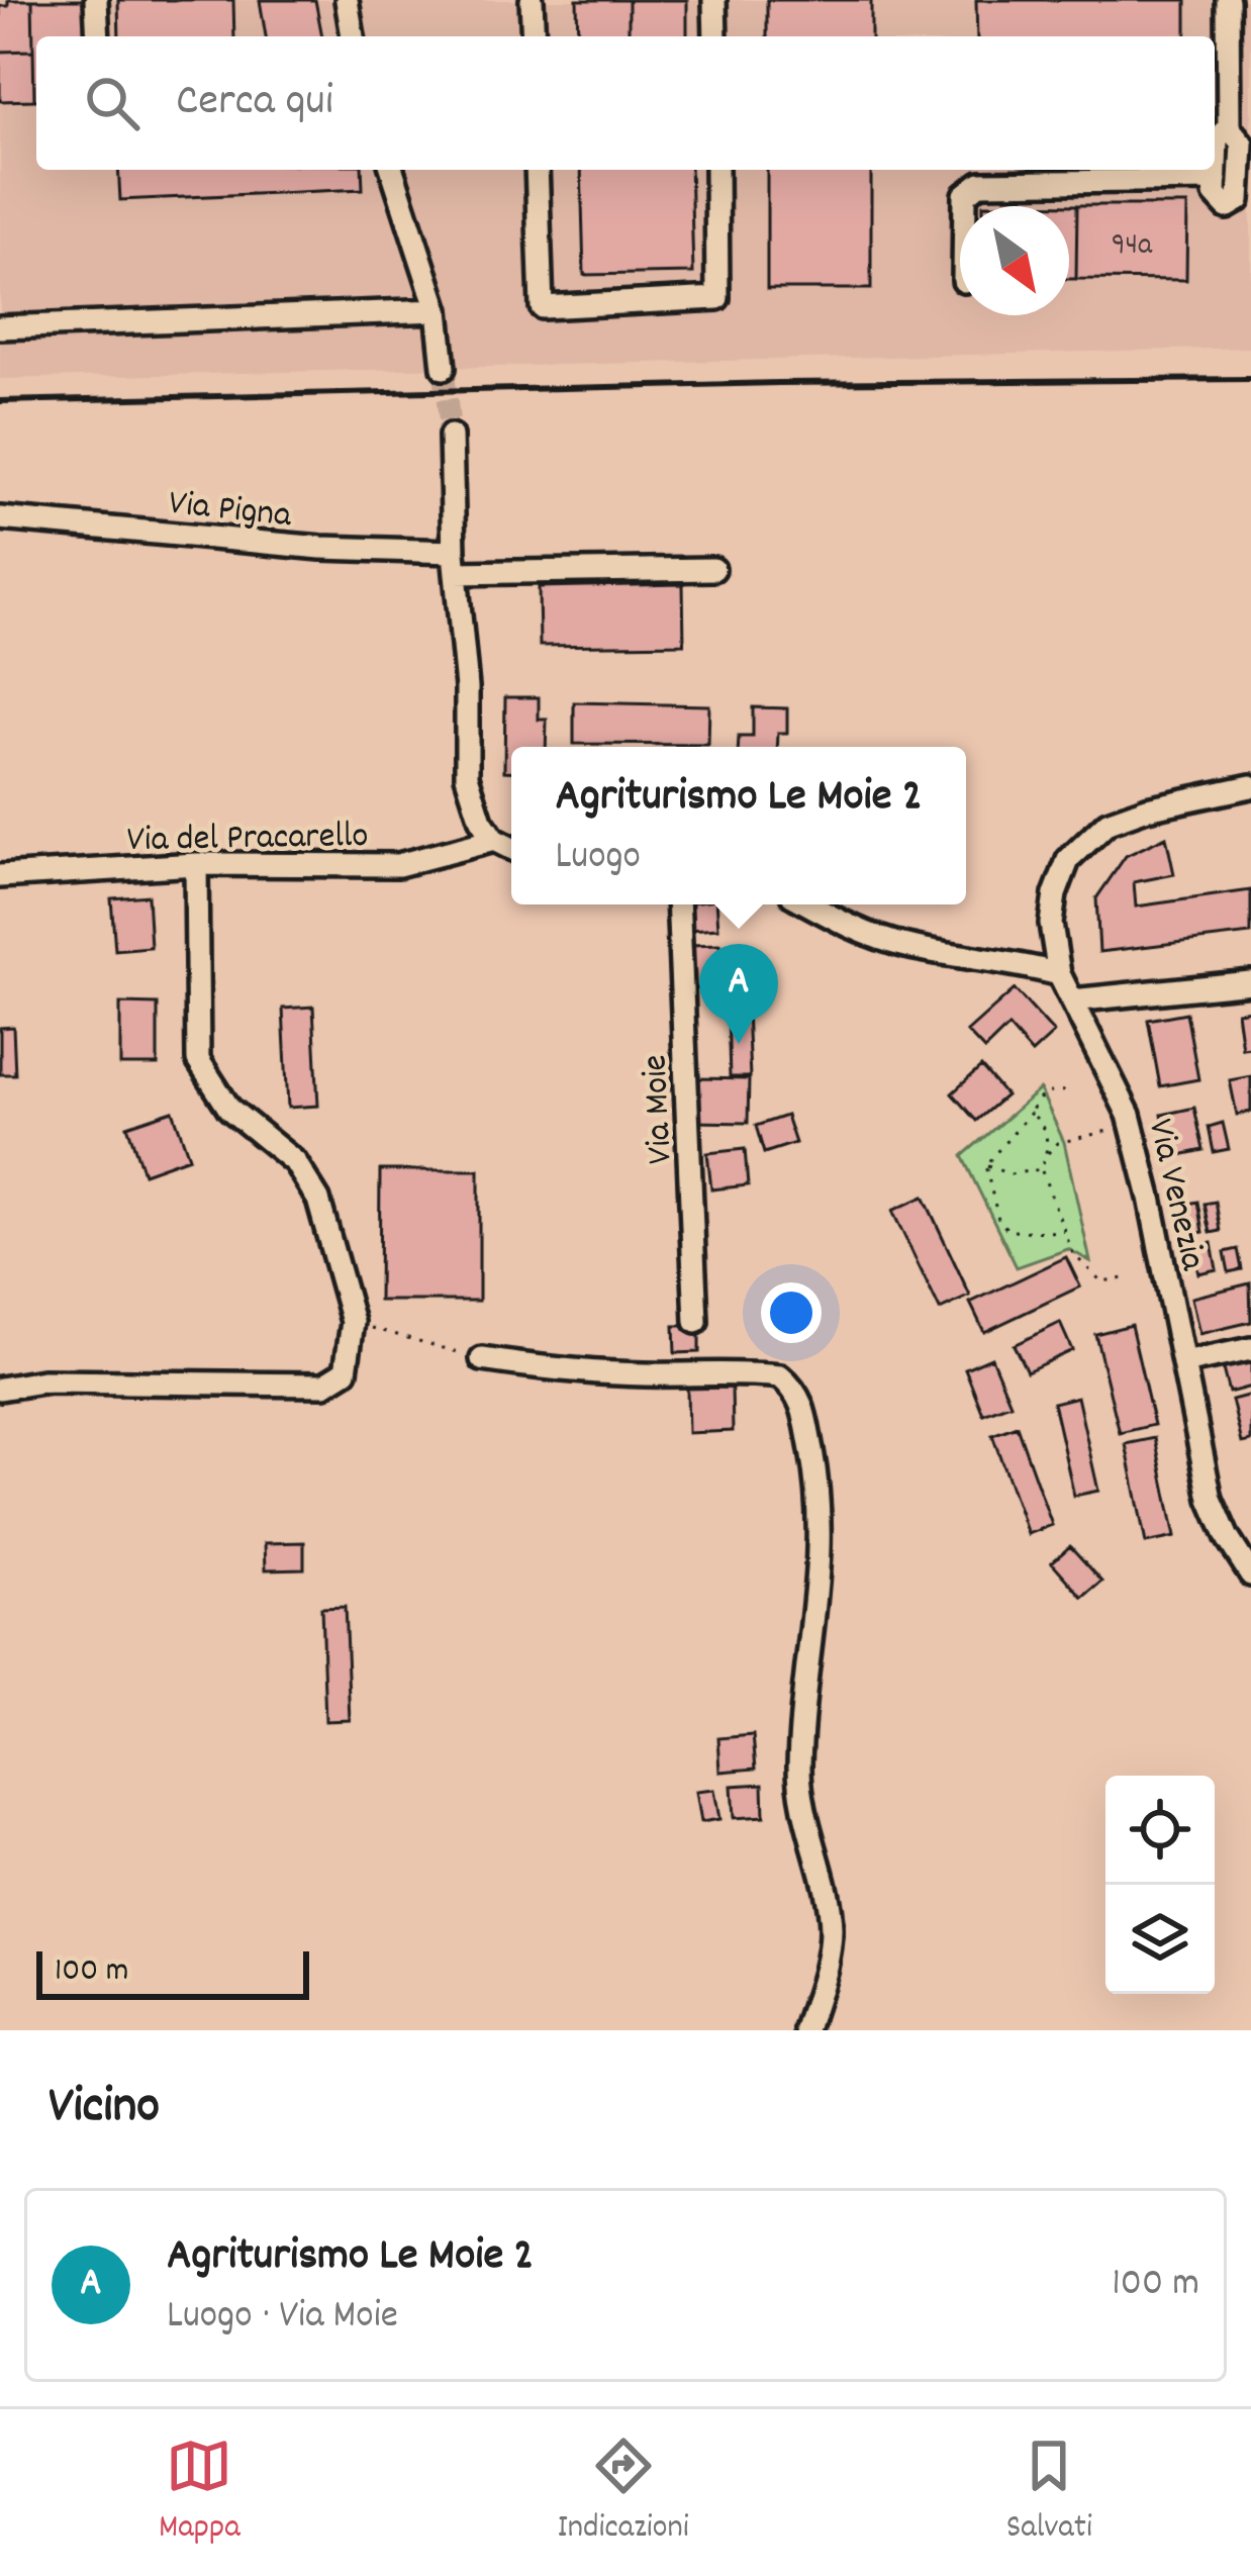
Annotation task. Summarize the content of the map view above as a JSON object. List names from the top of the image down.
{
  "streets": {
    "street": [
      "Via Pigna",
      "Via del Pracarello",
      "Via Moie",
      "Via Venezia"
    ]
  },
  "house_numbers": ["94a"],
  "scale_bar": "100 m",
  "north": "bottom right",
  "page": {
    "search": "Cerca qui",
    "popup": ["Agriturismo Le Moie 2", "Luogo"],
    "pins": "A",
    "scale": "100 m",
    "heading": "Vicino",
    "list": [
      {
        "mark": "A",
        "name": "Agriturismo Le Moie 2",
        "note": "Luogo · Via Moie",
        "value": "100 m"
      }
    ],
    "nav": ["Mappa", "Indicazioni", "Salvati"]
  }
}
